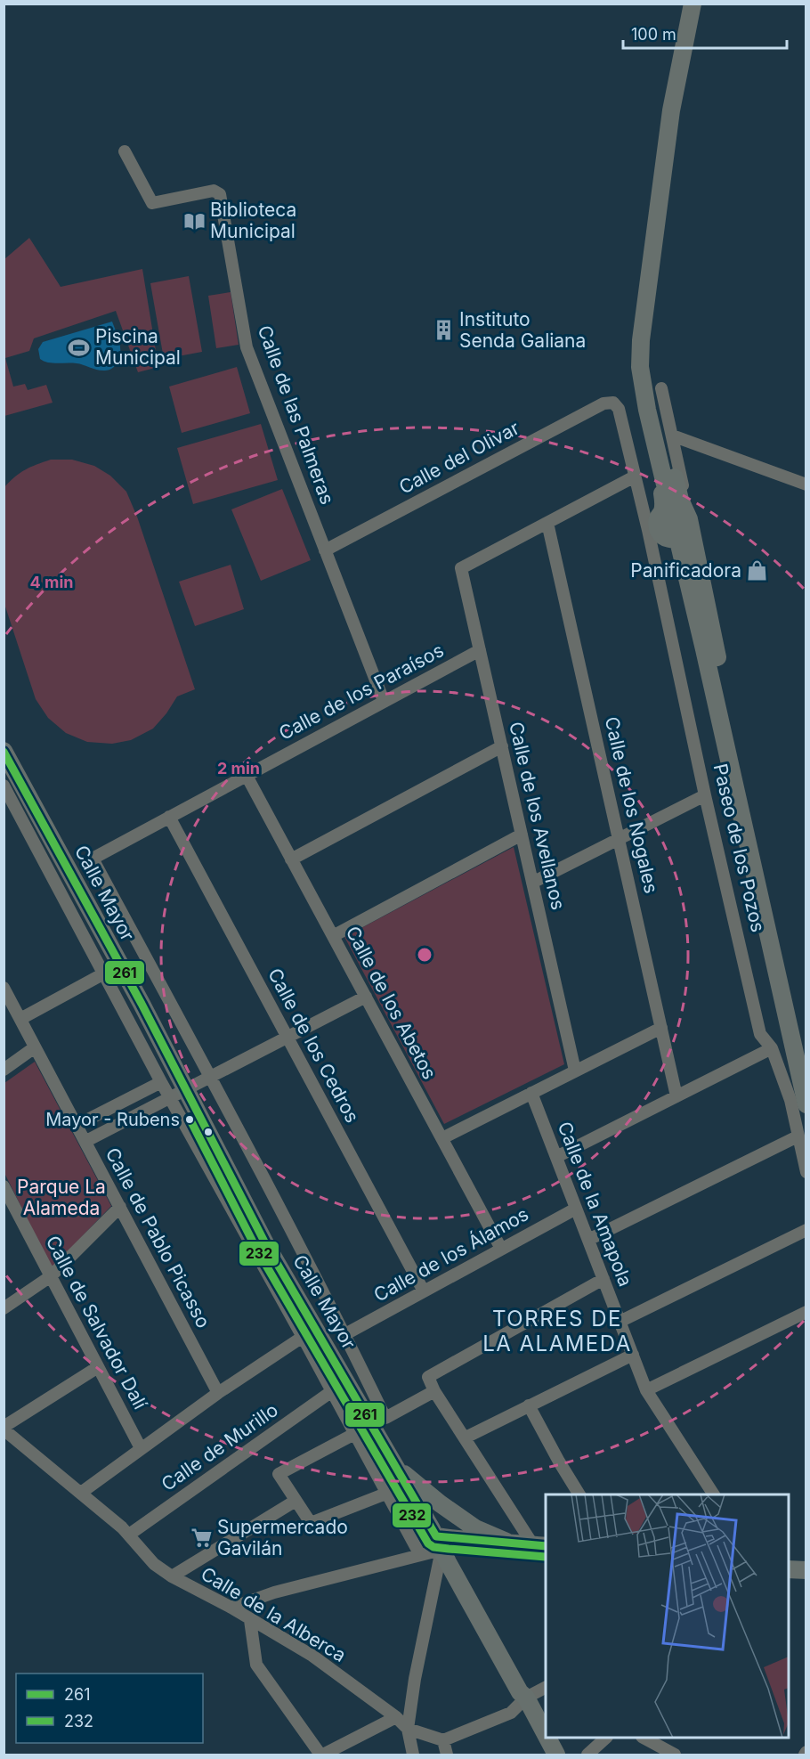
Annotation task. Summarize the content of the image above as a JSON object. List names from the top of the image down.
{
  "streets": {
    "street": [
      "Calle de las Palmeras",
      "Calle del Olivar",
      "Calle de los Paraísos",
      "Calle de los Nogales",
      "Calle de los Avellanos",
      "Paseo de los Pozos",
      "Calle Mayor",
      "Calle de los Abetos",
      "Calle de los Cedros",
      "Calle de la Amapola",
      "Calle de Pablo Picasso",
      "Calle de los Álamos",
      "Calle de Salvador Dalí",
      "Calle de Murillo",
      "Calle de la Alberca"
    ]
  },
  "crossings": [
    ["Calle de las Palmeras", "Calle del Olivar"],
    ["Calle de las Palmeras", "Calle de los Paraísos"],
    ["Calle del Olivar", "Paseo de los Pozos"],
    ["Calle de los Paraísos", "Calle de los Avellanos"],
    ["Calle de los Paraísos", "Calle Mayor"],
    ["Calle de los Paraísos", "Calle de los Abetos"],
    ["Calle de los Paraísos", "Calle de los Cedros"],
    ["Calle de los Nogales", "Calle de los Avellanos"],
    ["Calle Mayor", "Calle de los Álamos"],
    ["Calle Mayor", "Calle de Murillo"],
    ["Calle de los Abetos", "Calle de los Álamos"],
    ["Calle de los Cedros", "Calle de los Álamos"],
    ["Calle de la Amapola", "Calle de los Álamos"],
    ["Calle de Murillo", "Calle de la Alberca"]
  ],
  "districts": ["TORRES DE LA ALAMEDA"],
  "parks": ["Parque La Alameda"],
  "places": {
    "library": ["Biblioteca Municipal"],
    "building": ["Instituto Senda Galiana"],
    "sports": ["Piscina Municipal"],
    "shop": ["Panificadora"],
    "other": ["Mayor - Rubens"],
    "supermarket": ["Supermercado Gavilán"]
  },
  "lines": ["transit line 261", "transit line 232"],
  "legend": ["261", "232"],
  "scale_bar": "100 m",
  "rings": ["4 min", "2 min"]
}
